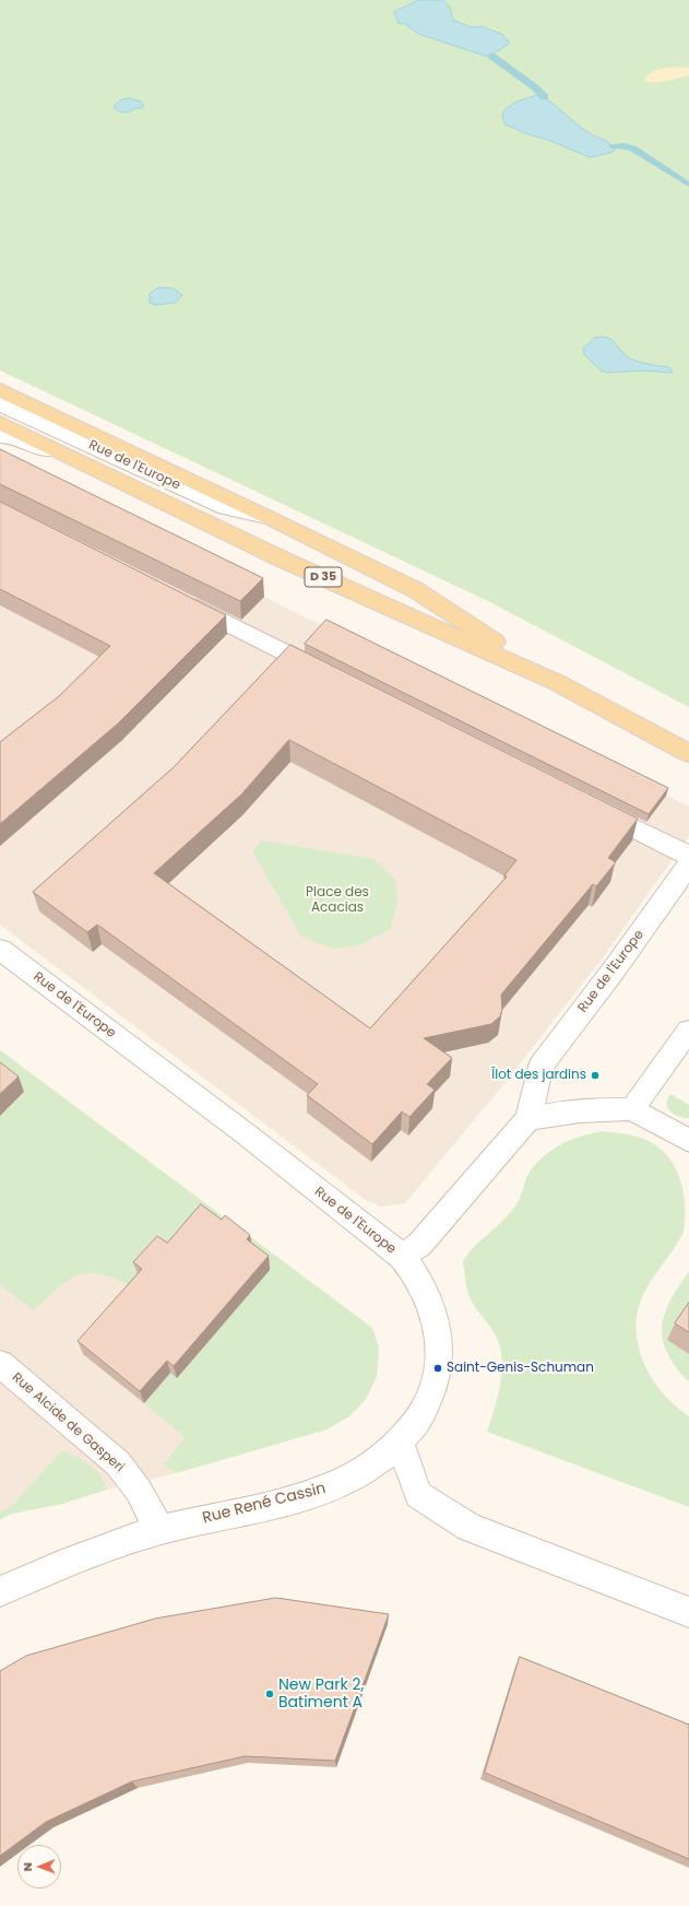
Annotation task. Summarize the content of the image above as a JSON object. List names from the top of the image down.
{
  "streets": {
    "main road": ["D 35"],
    "street": ["Rue de l'Europe", "Rue Alcide de Gasperi", "Rue René Cassin"]
  },
  "crossings": [
    ["Rue de l'Europe", "D 35"],
    ["Rue de l'Europe", "Rue René Cassin"],
    ["Rue Alcide de Gasperi", "Rue René Cassin"]
  ],
  "parks": ["Place des Acacias"],
  "places": ["Îlot des jardins", "Saint-Genis-Schuman", "New Park 2, Batiment A"],
  "north": "left"
}
